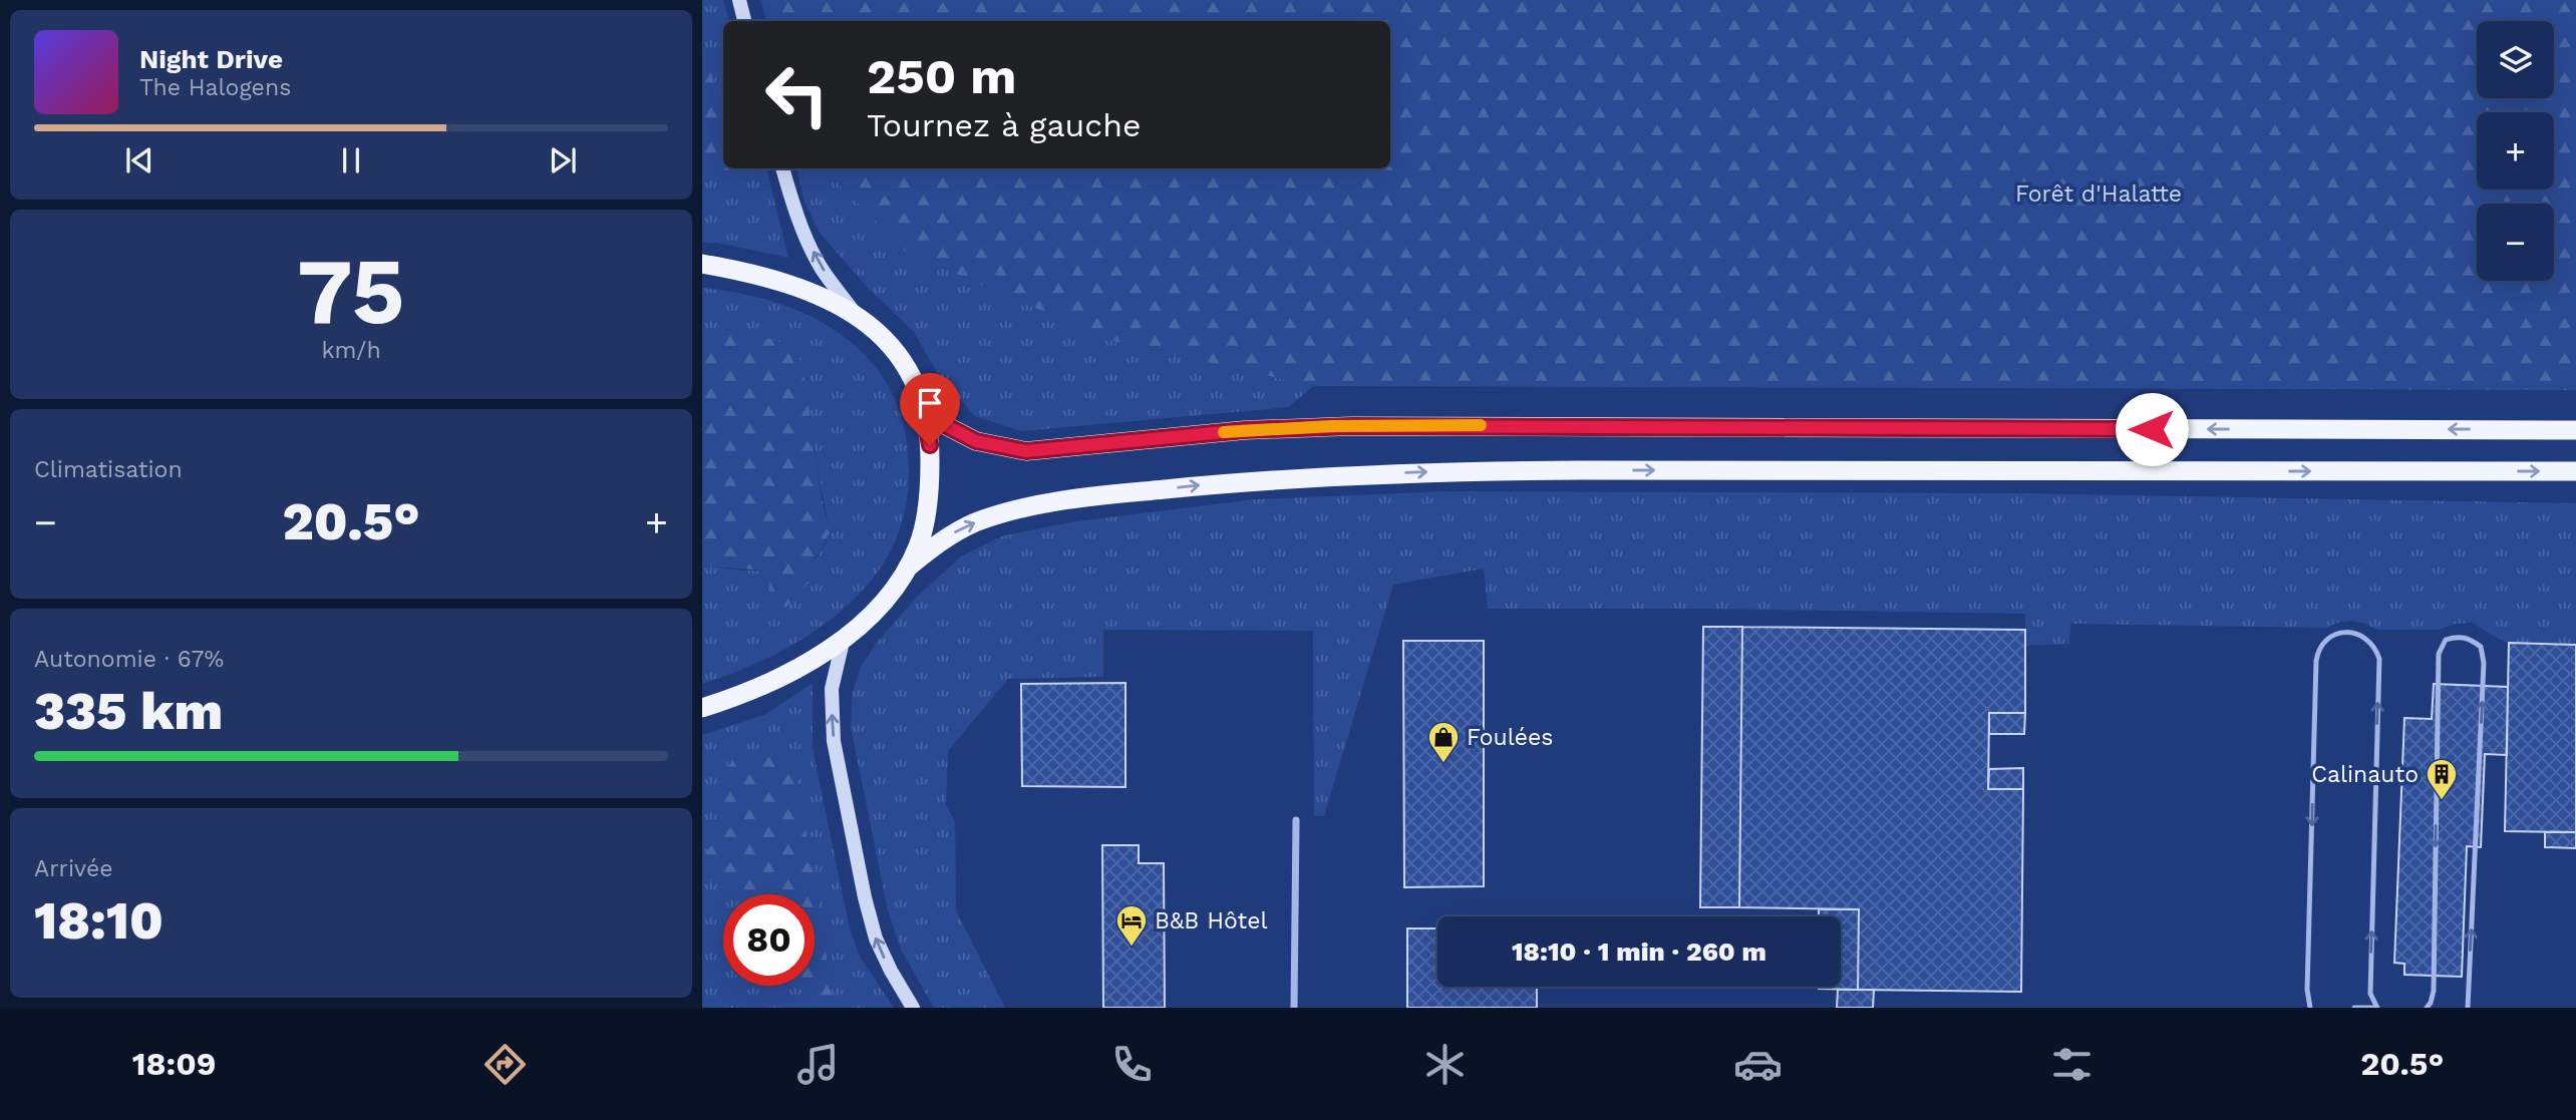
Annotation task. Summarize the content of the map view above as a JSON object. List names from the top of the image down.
{
  "parks": ["Forêt d'Halatte"],
  "places": {
    "shop": ["Foulées"],
    "building": ["Calinauto"],
    "hotel": ["B&B Hôtel"]
  },
  "page": {
    "map_buttons": ["+", "−"],
    "turn": ["250 m", "Tournez à gauche"],
    "song": ["Night Drive", "The Halogens"],
    "tile": [
      ["75", "km/h"],
      "Climatisation",
      ["Autonomie · 67%", "335 km"],
      ["Arrivée", "18:10"]
    ],
    "heat": ["−", "20.5°", "+"],
    "limit": "80",
    "trip": "18:10 · 1 min · 260 m",
    "tabs": ["18:09", "20.5°"]
  }
}
